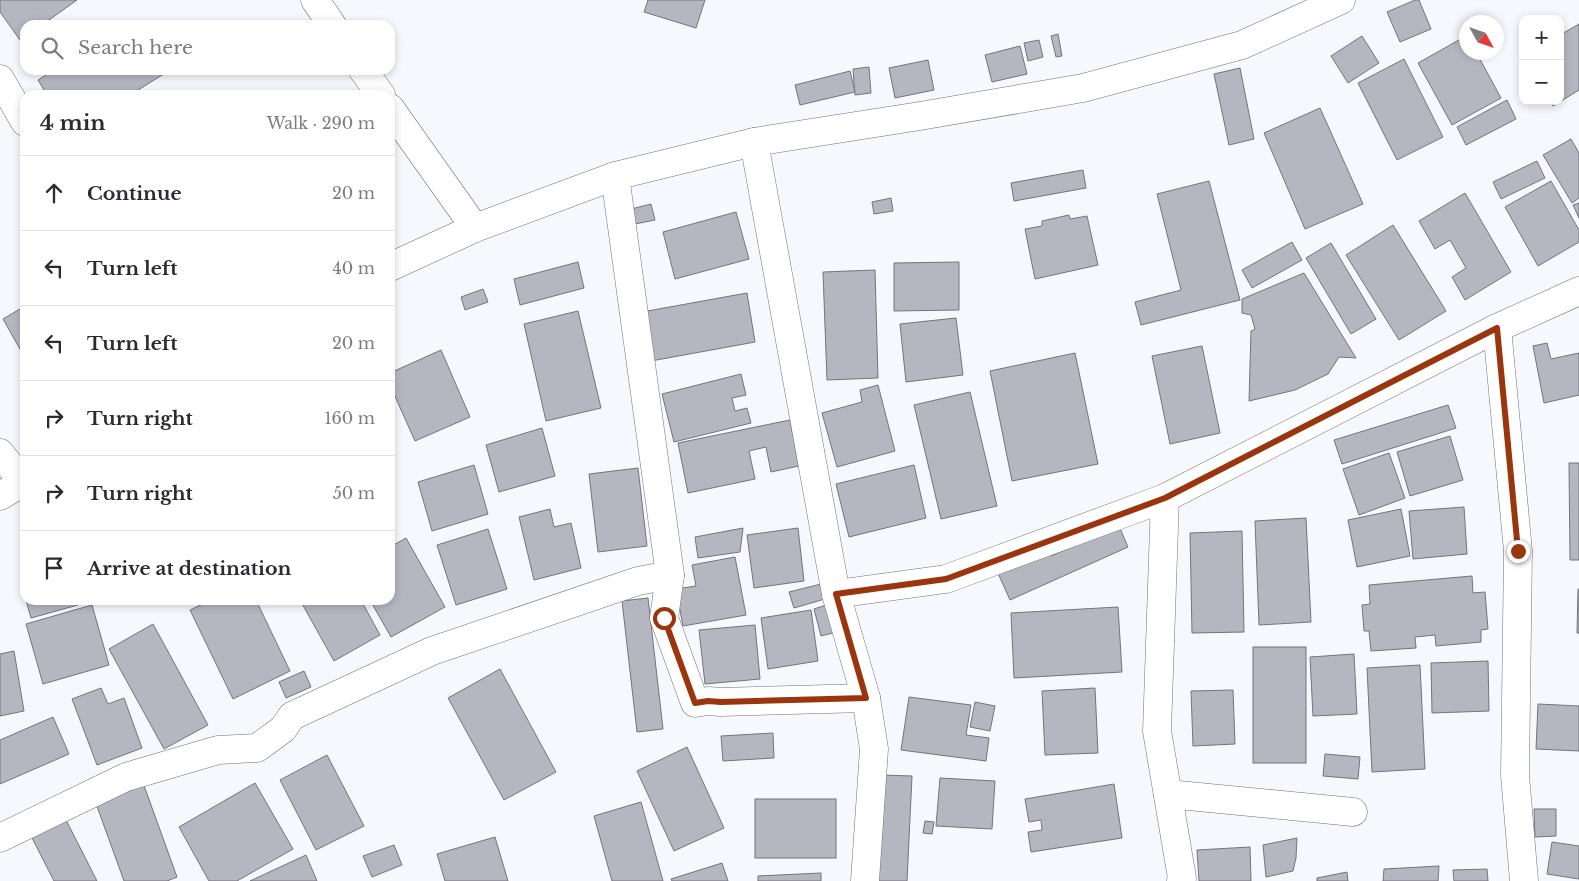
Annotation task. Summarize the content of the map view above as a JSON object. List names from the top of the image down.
{
  "north": "bottom right",
  "page": {
    "map_buttons": ["+", "−"],
    "search": "Search here",
    "heading": ["4 min", "Walk · 290 m"],
    "list": [
      ["Continue", "20 m"],
      ["Turn left", "40 m"],
      ["Turn left", "20 m"],
      ["Turn right", "160 m"],
      ["Turn right", "50 m"],
      "Arrive at destination"
    ]
  }
}
